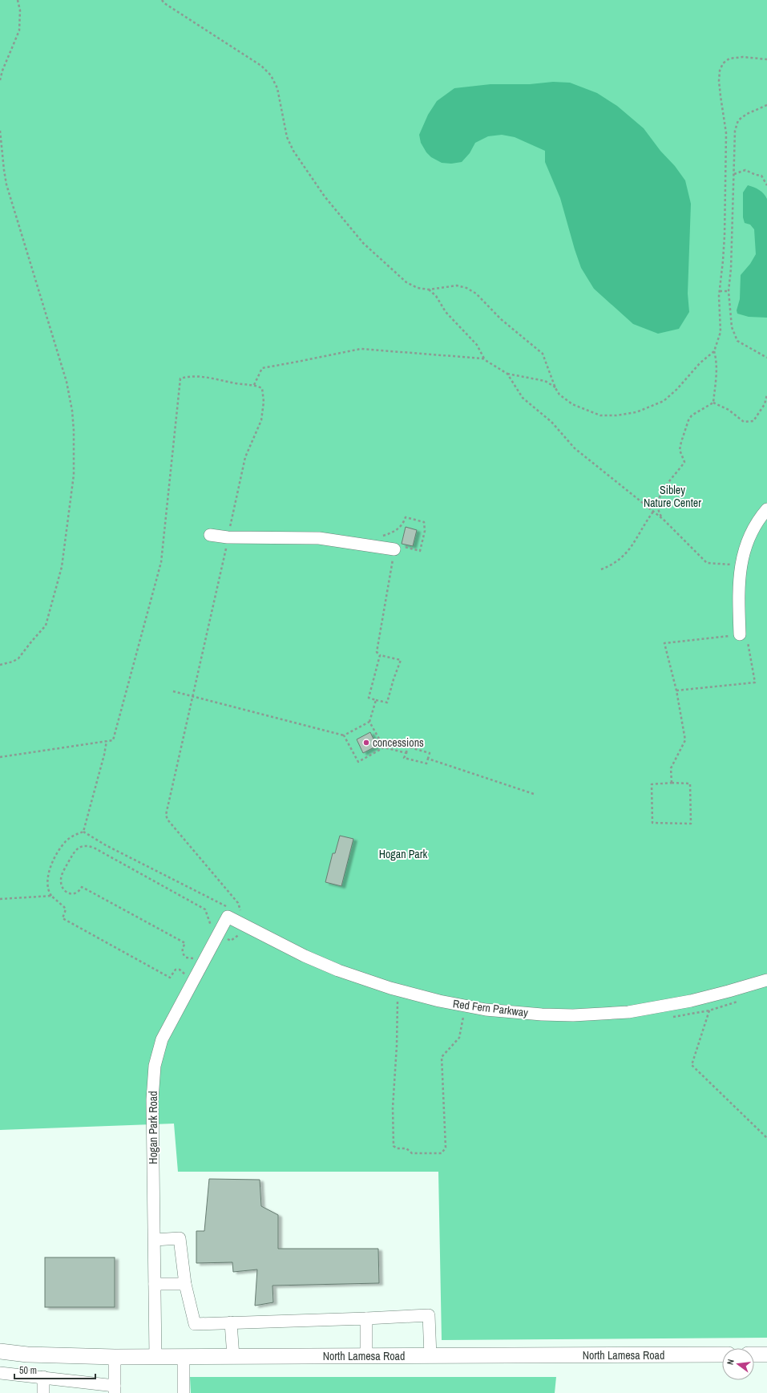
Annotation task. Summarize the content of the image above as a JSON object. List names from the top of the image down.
{
  "streets": {
    "main road": ["North Lamesa Road"],
    "street": ["Red Fern Parkway", "Hogan Park Road"]
  },
  "crossings": [
    ["Red Fern Parkway", "Hogan Park Road"],
    ["Hogan Park Road", "North Lamesa Road"]
  ],
  "parks": ["Sibley Nature Center", "Hogan Park"],
  "places": ["concessions"],
  "scale_bar": "50 m",
  "north": "left"
}
